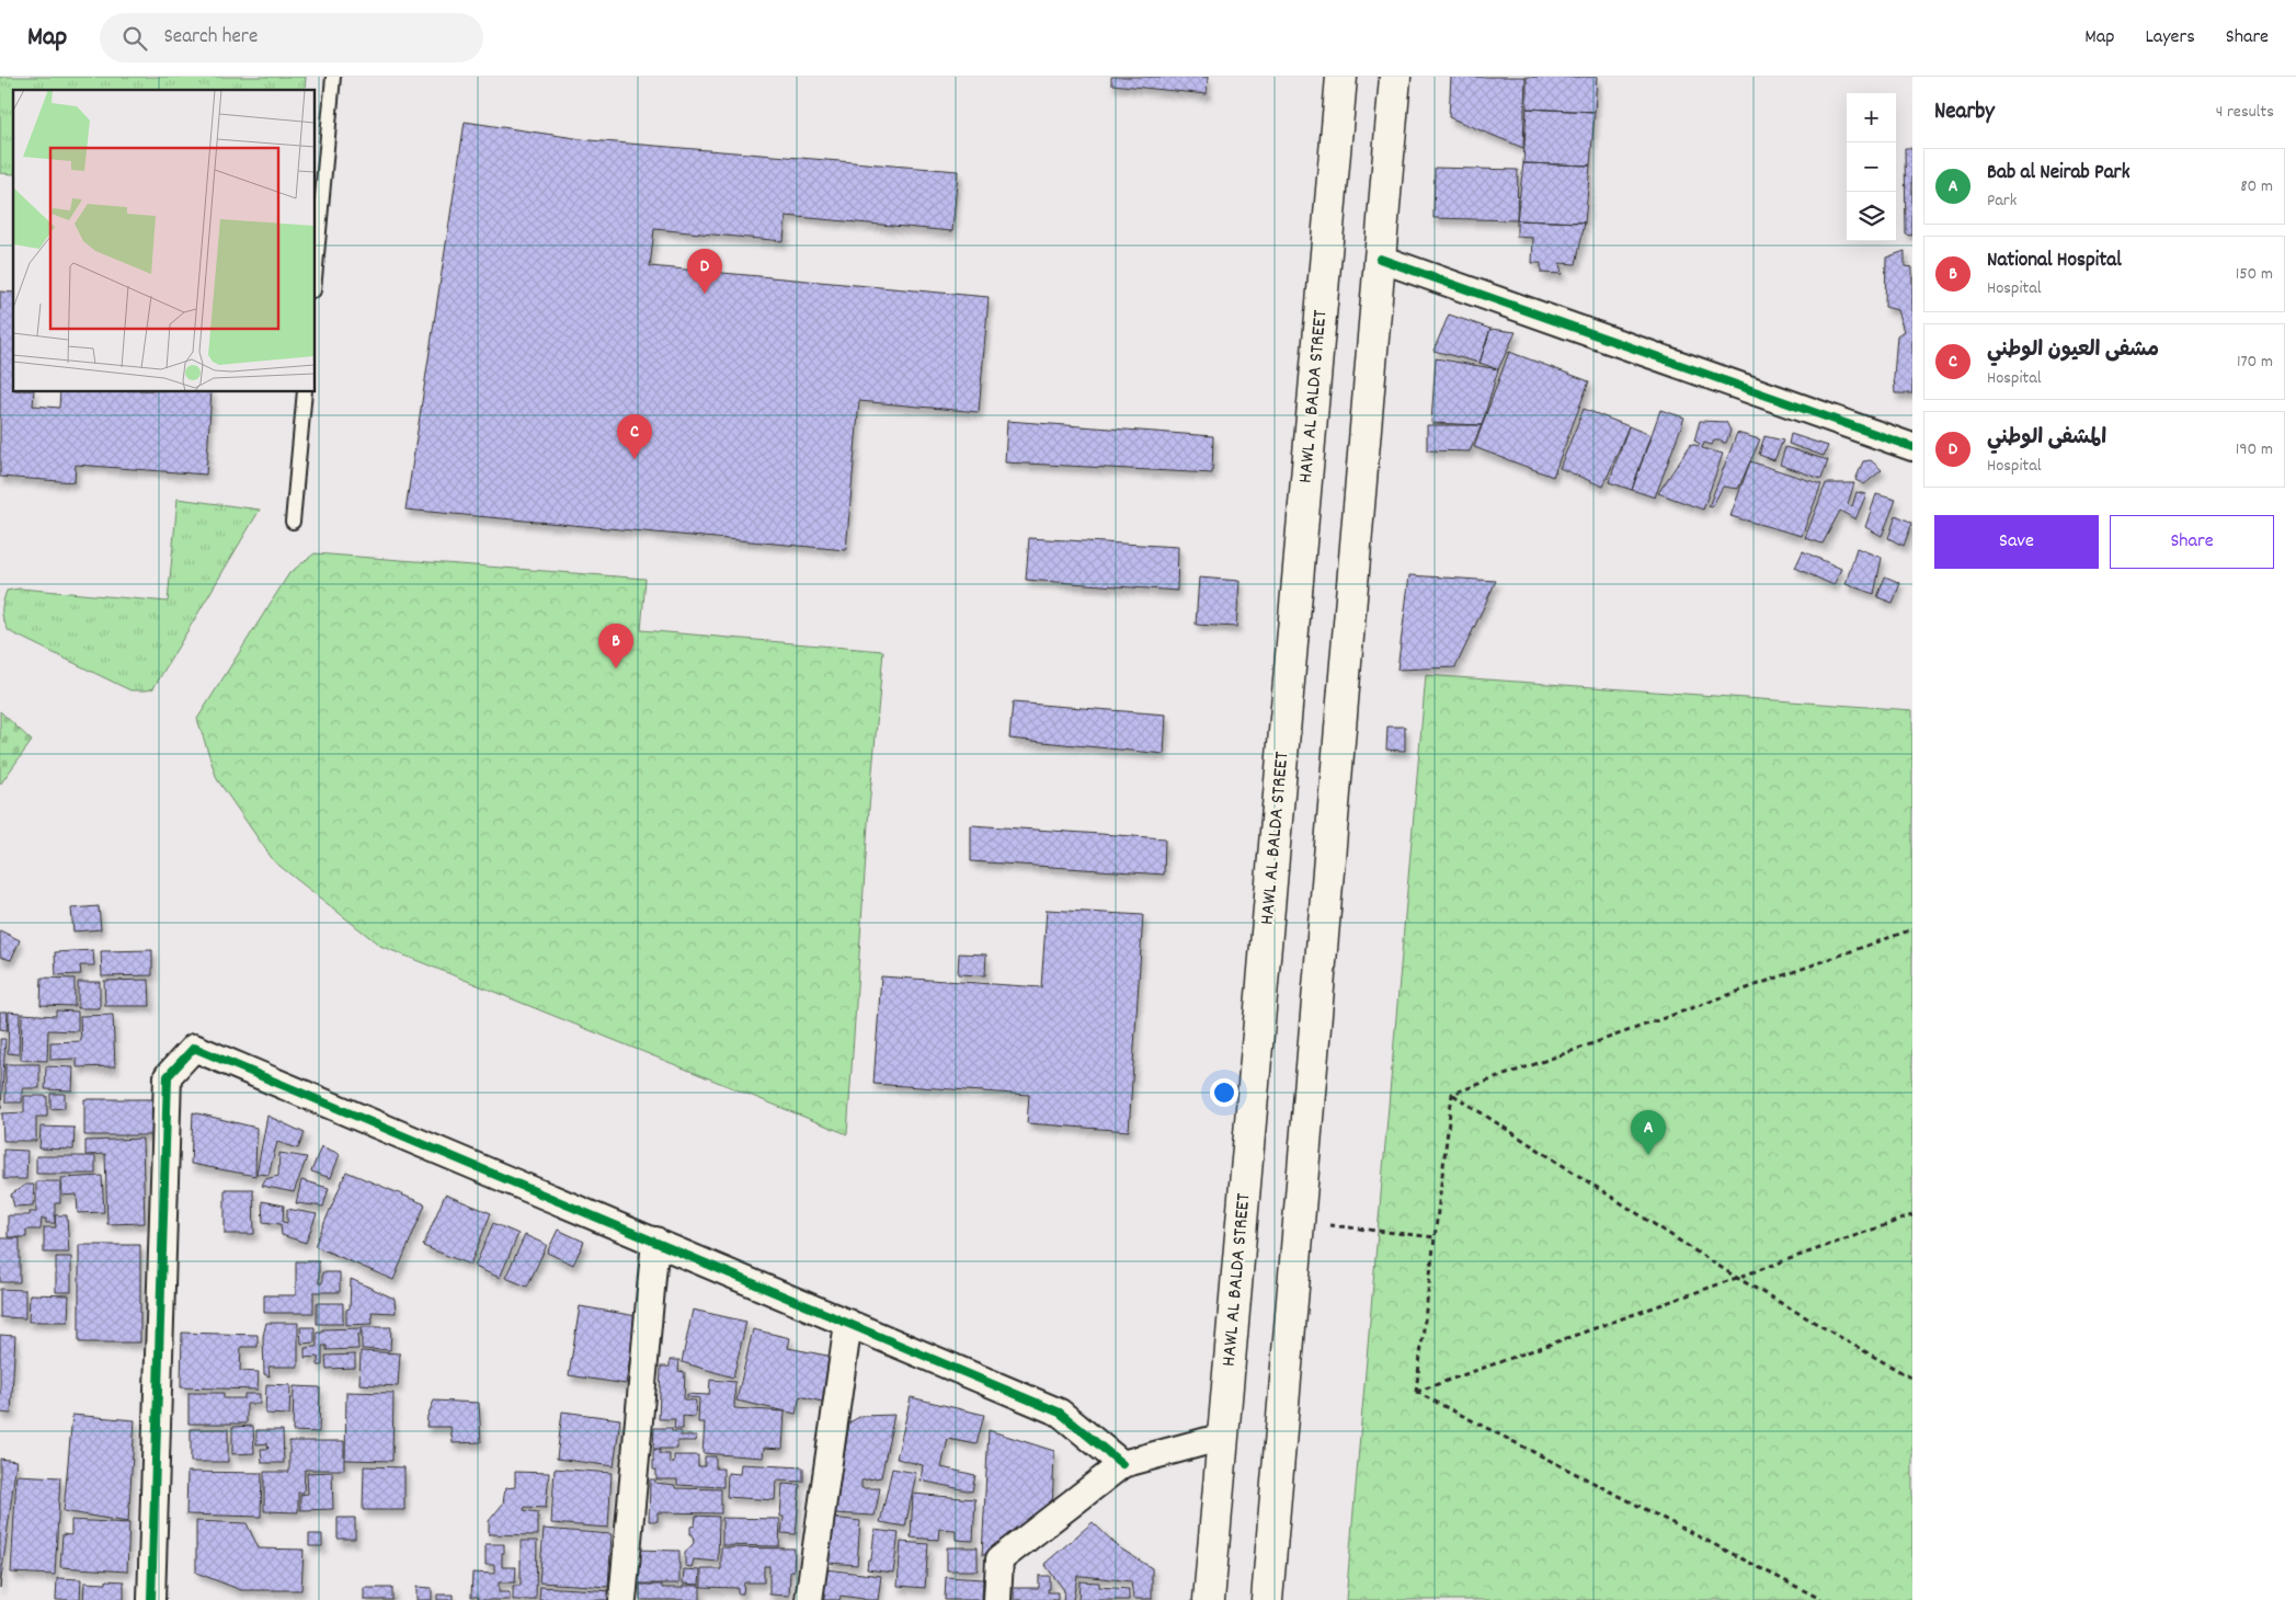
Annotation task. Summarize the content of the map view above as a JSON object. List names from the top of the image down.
{
  "streets": {
    "main road": ["HAWL AL BALDA STREET"]
  },
  "page": {
    "header": "Map",
    "search": "Search here",
    "nav": ["Map", "Layers", "Share"],
    "heading": ["Nearby", "4 results"],
    "map_buttons": ["+", "−"],
    "list": [
      {
        "mark": "A",
        "name": "Bab al Neirab Park",
        "note": "Park",
        "value": "80 m"
      },
      {
        "mark": "B",
        "name": "National Hospital",
        "note": "Hospital",
        "value": "150 m"
      },
      {
        "mark": "C",
        "name": "مشفى العيون الوطني",
        "note": "Hospital",
        "value": "170 m"
      },
      {
        "mark": "D",
        "name": "المشفى الوطني",
        "note": "Hospital",
        "value": "190 m"
      }
    ],
    "pins": [
      "D",
      "C",
      "B",
      "A"
    ],
    "buttons": ["Save", "Share"]
  }
}
